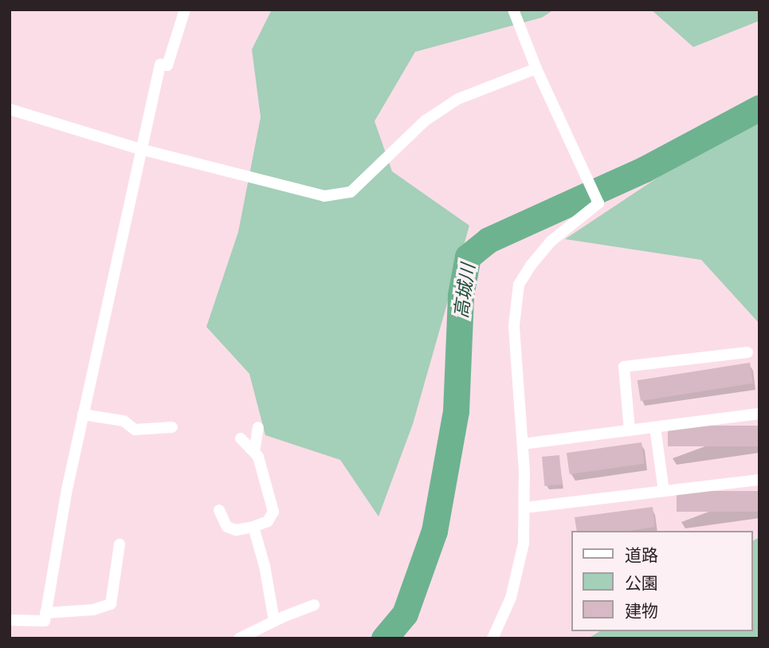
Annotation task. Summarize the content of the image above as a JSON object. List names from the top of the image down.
{
  "water": ["高城川"],
  "legend": ["道路", "公園", "建物"]
}
